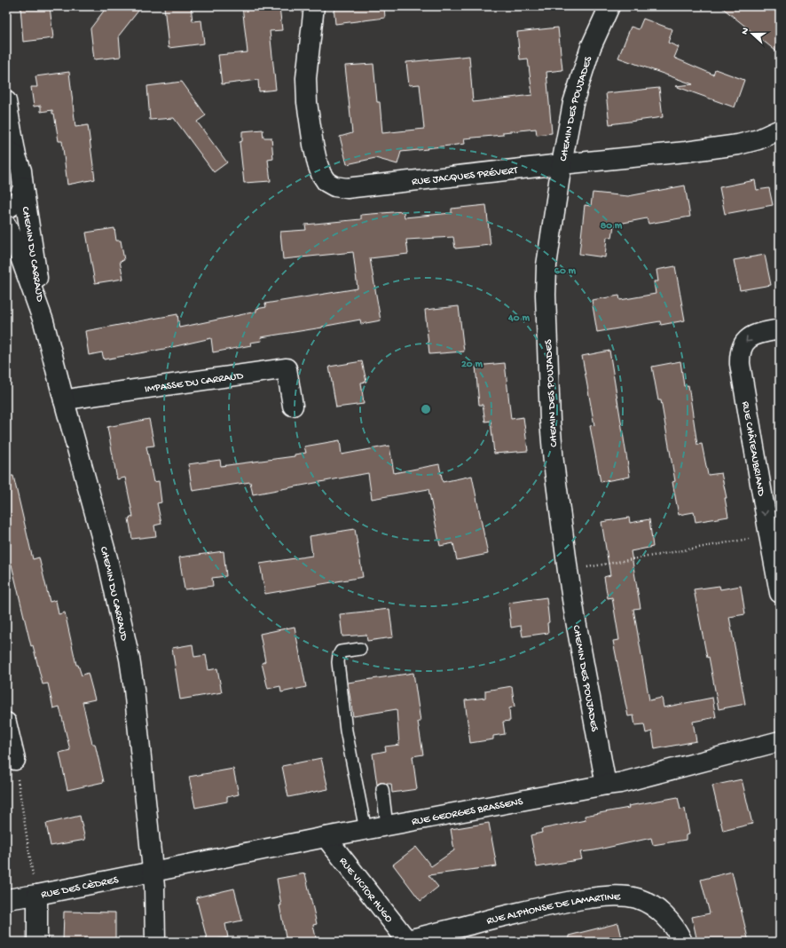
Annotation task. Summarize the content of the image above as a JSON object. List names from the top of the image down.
{
  "streets": {
    "street": [
      "CHEMIN DES POUJADES",
      "RUE JACQUES PRÉVERT",
      "CHEMIN DU CARRAUD",
      "IMPASSE DU CARRAUD",
      "RUE CHÂTEAUBRIAND",
      "RUE GEORGES BRASSENS",
      "RUE DES CÈDRES",
      "RUE VICTOR HUGO",
      "RUE ALPHONSE DE LAMARTINE"
    ]
  },
  "crossings": [
    ["CHEMIN DES POUJADES", "RUE JACQUES PRÉVERT"],
    ["CHEMIN DES POUJADES", "RUE GEORGES BRASSENS"],
    ["CHEMIN DU CARRAUD", "IMPASSE DU CARRAUD"],
    ["CHEMIN DU CARRAUD", "RUE GEORGES BRASSENS"],
    ["CHEMIN DU CARRAUD", "RUE DES CÈDRES"],
    ["RUE GEORGES BRASSENS", "RUE DES CÈDRES"],
    ["RUE GEORGES BRASSENS", "RUE VICTOR HUGO"],
    ["RUE VICTOR HUGO", "RUE ALPHONSE DE LAMARTINE"]
  ],
  "one_way": ["RUE CHÂTEAUBRIAND"],
  "north": "left",
  "rings": [
    "80 m",
    "60 m",
    "40 m",
    "20 m"
  ]
}
